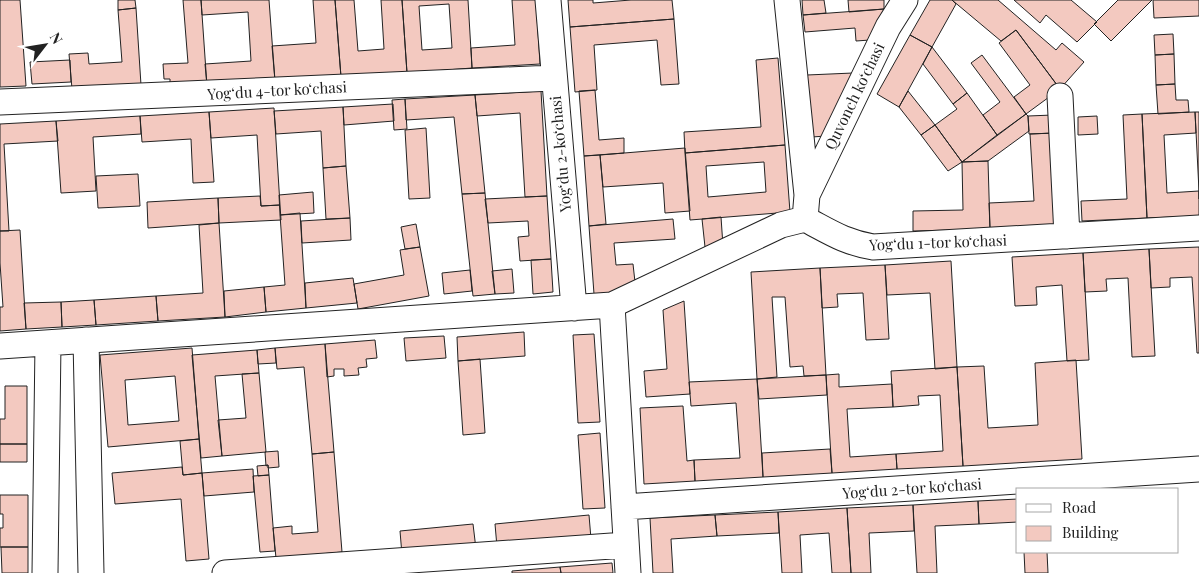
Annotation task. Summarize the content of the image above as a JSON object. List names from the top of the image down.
{
  "streets": {
    "street": [
      "Yogʻdu 4-tor koʻchasi",
      "Quvonch koʻchasi",
      "Yogʻdu 2-koʻchasi",
      "Yogʻdu 1-tor koʻchasi",
      "Yogʻdu 2-tor koʻchasi"
    ]
  },
  "crossings": [
    ["Yogʻdu 4-tor koʻchasi", "Yogʻdu 2-koʻchasi"],
    ["Quvonch koʻchasi", "Yogʻdu 1-tor koʻchasi"]
  ],
  "legend": ["Road", "Building"],
  "north": "top right"
}
